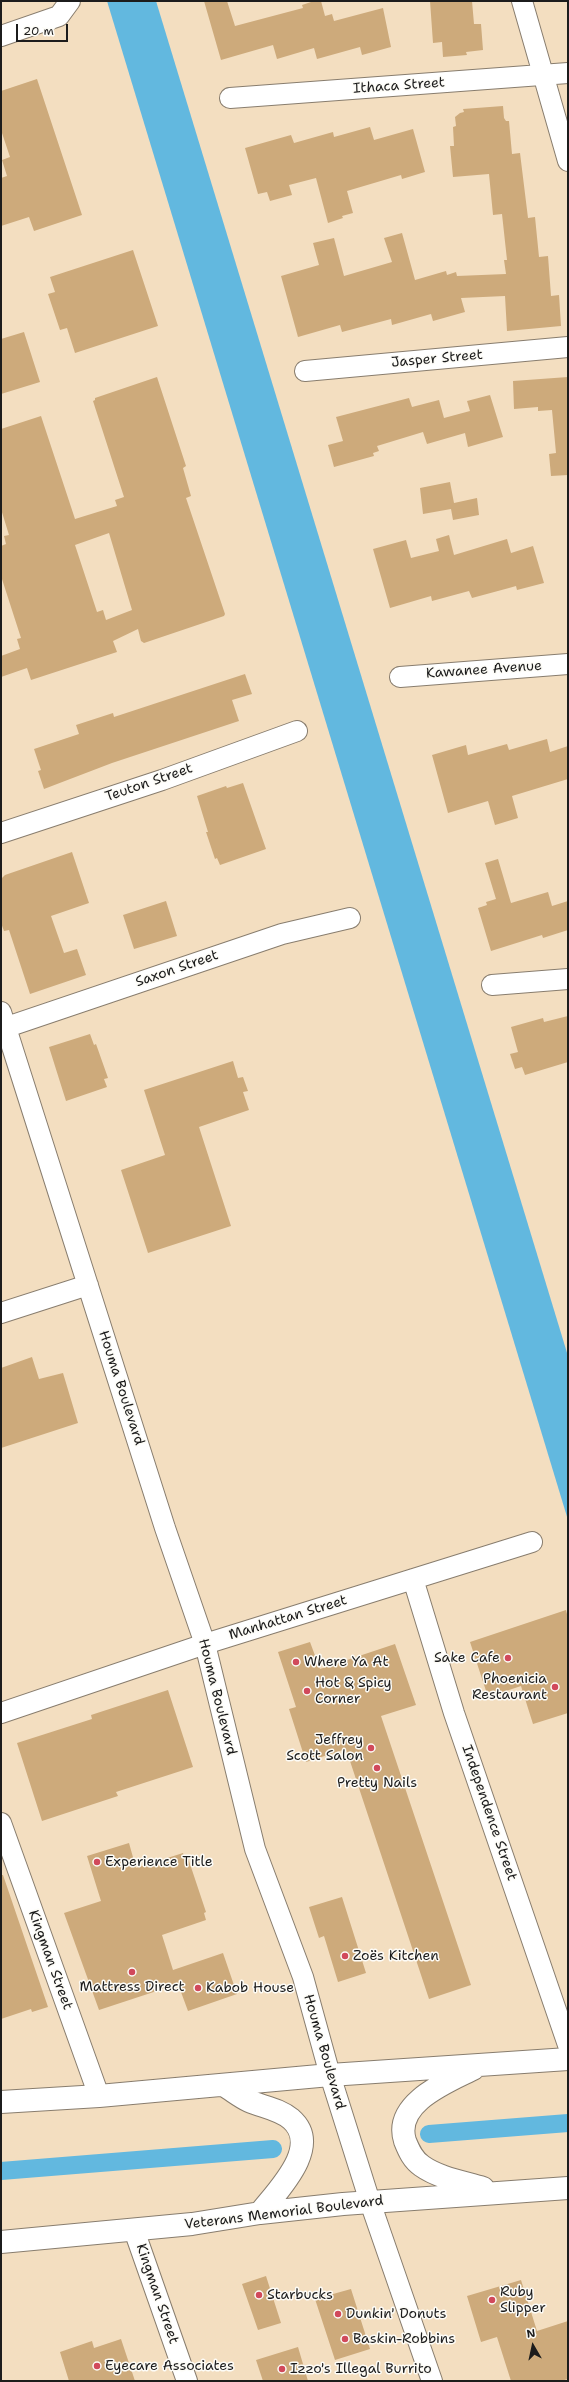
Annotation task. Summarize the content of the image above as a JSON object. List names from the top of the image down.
{
  "streets": {
    "main road": ["Veterans Memorial Boulevard"],
    "street": [
      "Ithaca Street",
      "Jasper Street",
      "Kawanee Avenue",
      "Teuton Street",
      "Saxon Street",
      "Houma Boulevard",
      "Manhattan Street",
      "Independence Street",
      "Kingman Street"
    ]
  },
  "crossings": [
    ["Saxon Street", "Houma Boulevard"],
    ["Houma Boulevard", "Manhattan Street"],
    ["Houma Boulevard", "Veterans Memorial Boulevard"],
    ["Manhattan Street", "Independence Street"],
    ["Kingman Street", "Veterans Memorial Boulevard"]
  ],
  "places": [
    "Sake Cafe",
    "Where Ya At",
    "Phoenicia Restaurant",
    "Hot & Spicy Corner",
    "Jeffrey Scott Salon",
    "Pretty Nails",
    "Experience Title",
    "Zoës Kitchen",
    "Mattress Direct",
    "Kabob House",
    "Starbucks",
    "Ruby Slipper",
    "Dunkin' Donuts",
    "Baskin-Robbins",
    "Eyecare Associates",
    "Izzo's Illegal Burrito"
  ],
  "scale_bar": "20 m",
  "north": "top"
}
